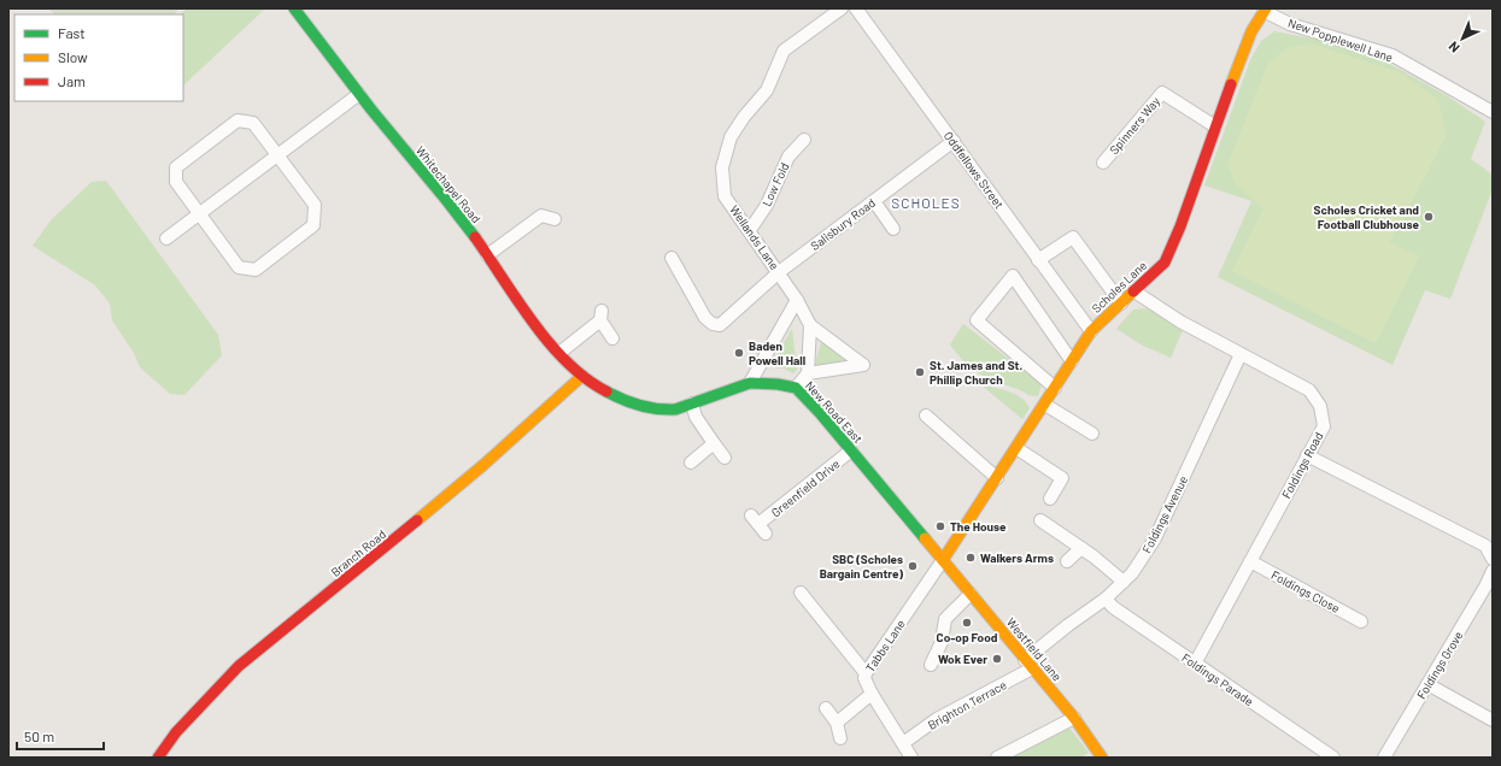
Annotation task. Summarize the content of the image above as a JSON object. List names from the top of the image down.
{
  "streets": {
    "main road": [
      "Whitechapel Road",
      "Scholes Lane",
      "New Road East",
      "Branch Road",
      "Westfield Lane"
    ],
    "street": [
      "New Popplewell Lane",
      "Spinners Way",
      "Oddfellows Street",
      "Low Fold",
      "Salisbury Road",
      "Wellands Lane",
      "Foldings Road",
      "Greenfield Drive",
      "Foldings Avenue",
      "Foldings Close",
      "Tabbs Lane",
      "Foldings Grove",
      "Foldings Parade",
      "Brighton Terrace"
    ]
  },
  "crossings": [
    ["New Popplewell Lane", "Scholes Lane"],
    ["Spinners Way", "Scholes Lane"],
    ["Oddfellows Street", "Salisbury Road"],
    ["Oddfellows Street", "Scholes Lane"],
    ["Whitechapel Road", "New Road East"],
    ["Whitechapel Road", "Branch Road"],
    ["Low Fold", "Wellands Lane"],
    ["Salisbury Road", "Wellands Lane"],
    ["Scholes Lane", "New Road East"],
    ["Scholes Lane", "Foldings Road"],
    ["Scholes Lane", "Tabbs Lane"],
    ["Scholes Lane", "Westfield Lane"],
    ["New Road East", "Greenfield Drive"],
    ["New Road East", "Branch Road"],
    ["New Road East", "Tabbs Lane"],
    ["New Road East", "Westfield Lane"],
    ["Foldings Road", "Foldings Avenue"],
    ["Foldings Road", "Foldings Close"],
    ["Foldings Road", "Foldings Parade"],
    ["Foldings Avenue", "Westfield Lane"],
    ["Foldings Avenue", "Foldings Parade"],
    ["Foldings Avenue", "Brighton Terrace"],
    ["Tabbs Lane", "Westfield Lane"],
    ["Tabbs Lane", "Brighton Terrace"],
    ["Westfield Lane", "Brighton Terrace"]
  ],
  "districts": ["SCHOLES"],
  "places": [
    "Scholes Cricket and Football Clubhouse",
    "Baden Powell Hall",
    "St. James and St. Phillip Church",
    "The House",
    "Walkers Arms",
    "SBC (Scholes Bargain Centre)",
    "Co-op Food",
    "Wok Ever"
  ],
  "legend": ["Fast", "Slow", "Jam"],
  "scale_bar": "50 m",
  "north": "bottom left"
}
